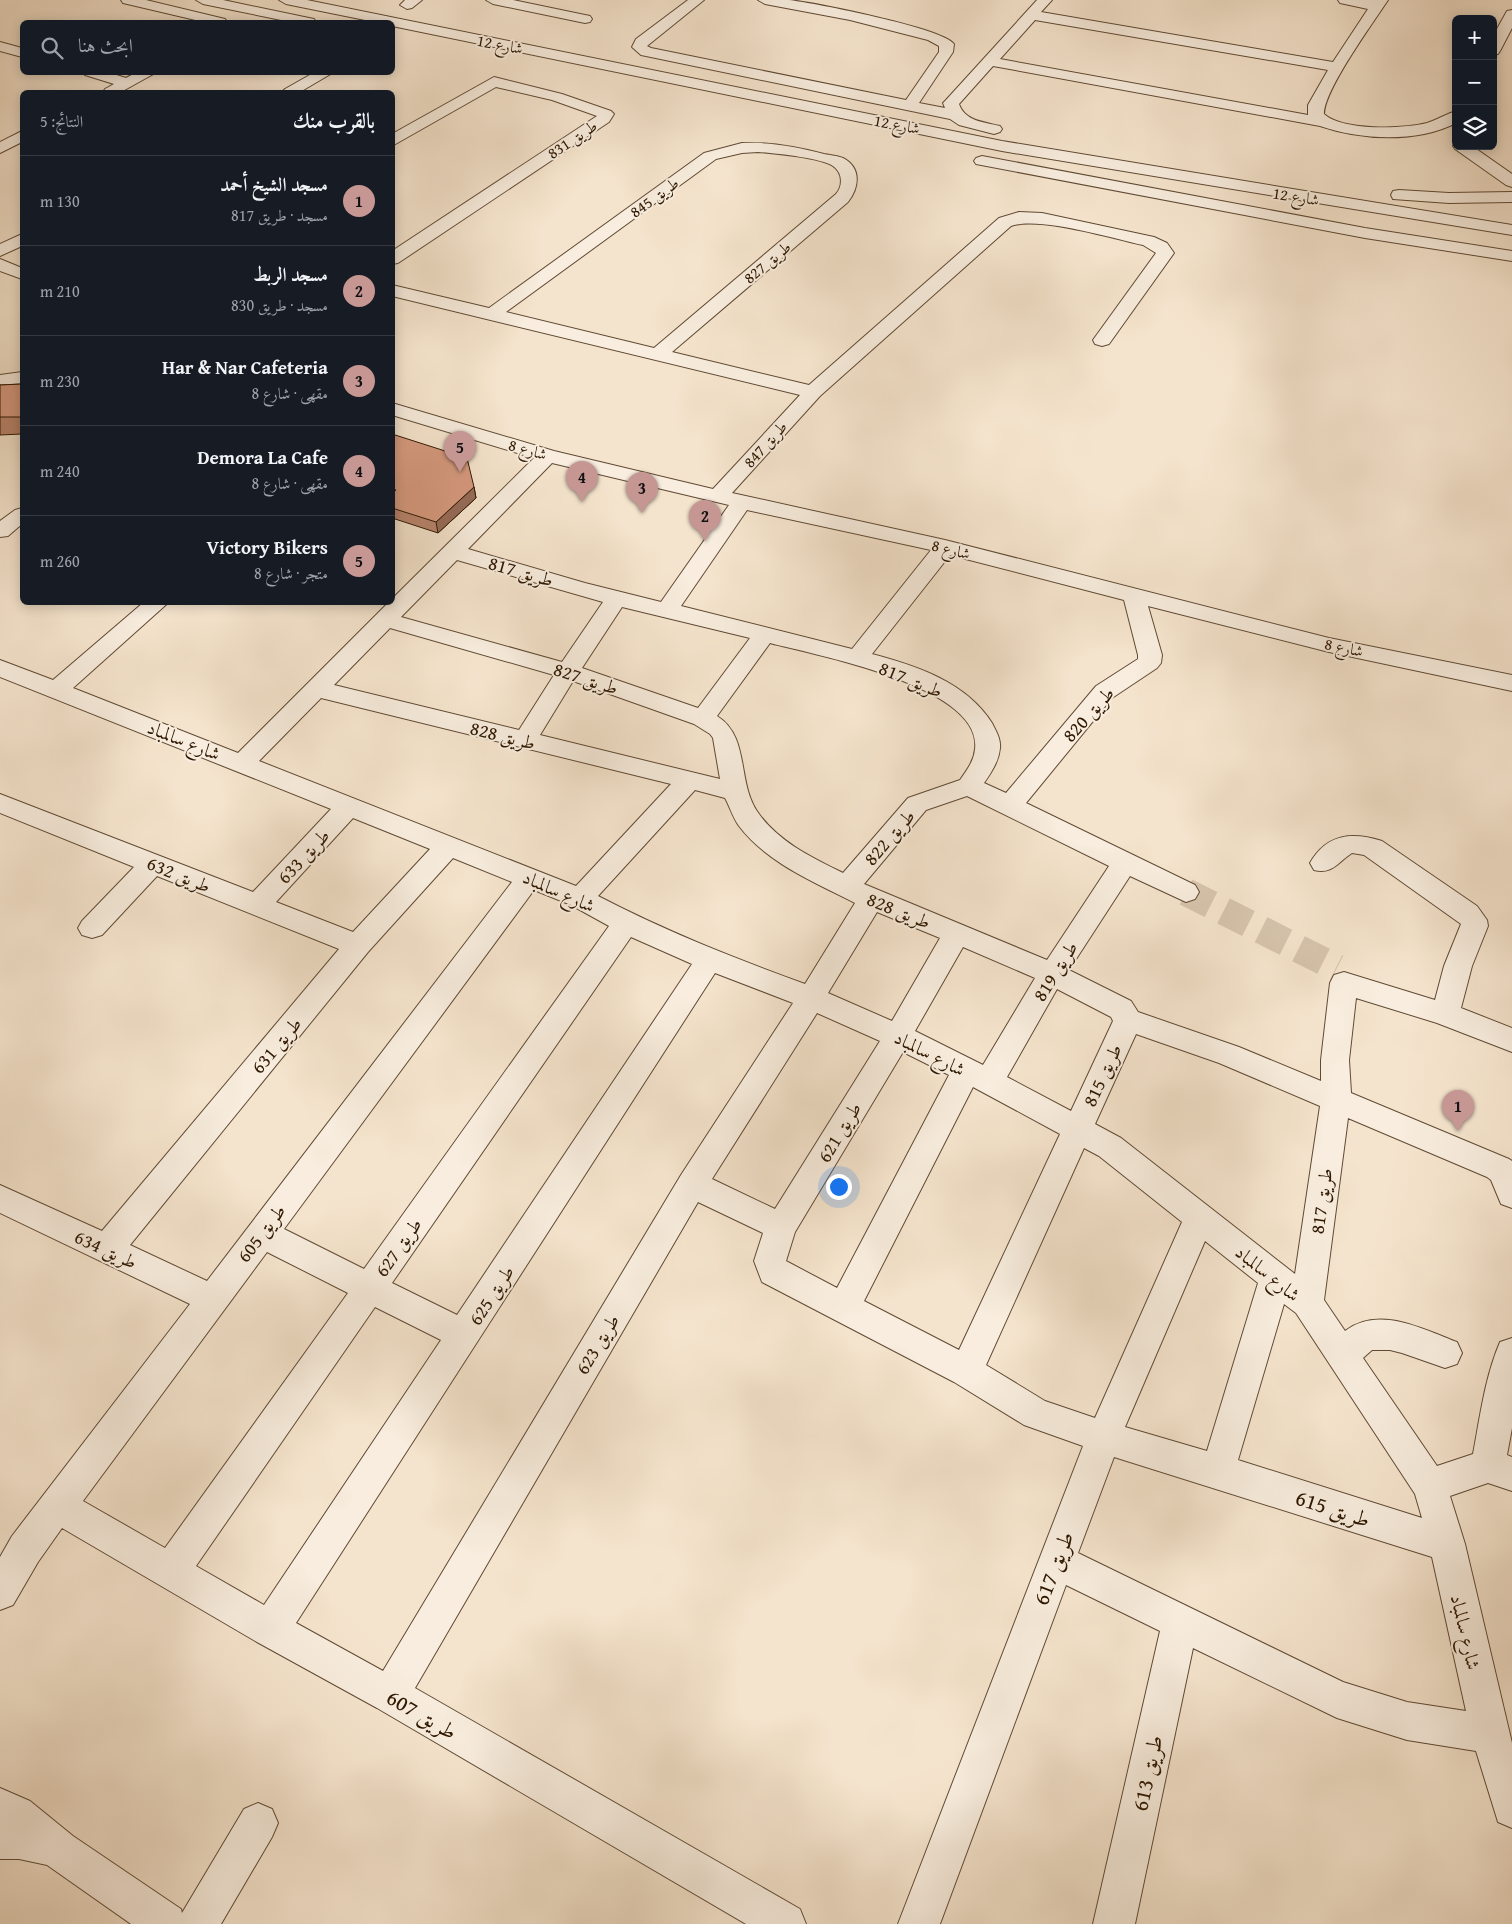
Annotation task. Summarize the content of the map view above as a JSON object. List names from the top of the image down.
{
  "streets": {
    "street": [
      "شارع 12",
      "طريق 831",
      "طريق 845",
      "طريق 827",
      "طريق 847",
      "شارع 8",
      "طريق 817",
      "طريق 820",
      "طريق 828",
      "شارع سالمباد",
      "طريق 822",
      "طريق 633",
      "طريق 632",
      "طريق 819",
      "طريق 631",
      "طريق 815",
      "طريق 621",
      "طريق 605",
      "طريق 627",
      "طريق 634",
      "طريق 625",
      "طريق 623",
      "طريق 615",
      "طريق 617",
      "طريق 607",
      "طريق 613"
    ]
  },
  "crossings": [
    ["طريق 845", "طريق 827"],
    ["طريق 827", "طريق 828"],
    ["طريق 847", "شارع 8"],
    ["شارع 8", "طريق 820"],
    ["طريق 817", "شارع سالمباد"],
    ["طريق 817", "طريق 822"],
    ["طريق 828", "طريق 822"],
    ["طريق 828", "طريق 819"],
    ["طريق 828", "طريق 815"],
    ["شارع سالمباد", "طريق 633"],
    ["شارع سالمباد", "طريق 819"],
    ["شارع سالمباد", "طريق 631"],
    ["شارع سالمباد", "طريق 815"],
    ["شارع سالمباد", "طريق 621"],
    ["شارع سالمباد", "طريق 605"],
    ["شارع سالمباد", "طريق 627"],
    ["شارع سالمباد", "طريق 625"],
    ["شارع سالمباد", "طريق 623"],
    ["شارع سالمباد", "طريق 615"],
    ["شارع سالمباد", "طريق 617"],
    ["طريق 633", "طريق 632"],
    ["طريق 632", "طريق 631"],
    ["طريق 819", "طريق 615"],
    ["طريق 631", "طريق 634"],
    ["طريق 815", "طريق 615"],
    ["طريق 621", "طريق 615"],
    ["طريق 605", "طريق 634"],
    ["طريق 605", "طريق 607"],
    ["طريق 627", "طريق 607"],
    ["طريق 625", "طريق 607"],
    ["طريق 623", "طريق 607"],
    ["طريق 615", "طريق 617"]
  ],
  "page": {
    "map_buttons": ["+", "−"],
    "search": "ابحث هنا",
    "heading": ["بالقرب منك", "النتائج: 5"],
    "list": [
      {
        "mark": "1",
        "name": "مسجد الشيخ أحمد",
        "note": "مسجد · طريق 817",
        "value": "130 m"
      },
      {
        "mark": "2",
        "name": "مسجد الربط",
        "note": "مسجد · طريق 830",
        "value": "210 m"
      },
      {
        "mark": "3",
        "name": "Har & Nar Cafeteria",
        "note": "مقهى · شارع 8",
        "value": "230 m"
      },
      {
        "mark": "4",
        "name": "Demora La Cafe",
        "note": "مقهى · شارع 8",
        "value": "240 m"
      },
      {
        "mark": "5",
        "name": "Victory Bikers",
        "note": "متجر · شارع 8",
        "value": "260 m"
      }
    ],
    "pins": [
      "5",
      "4",
      "3",
      "2",
      "1"
    ]
  }
}
